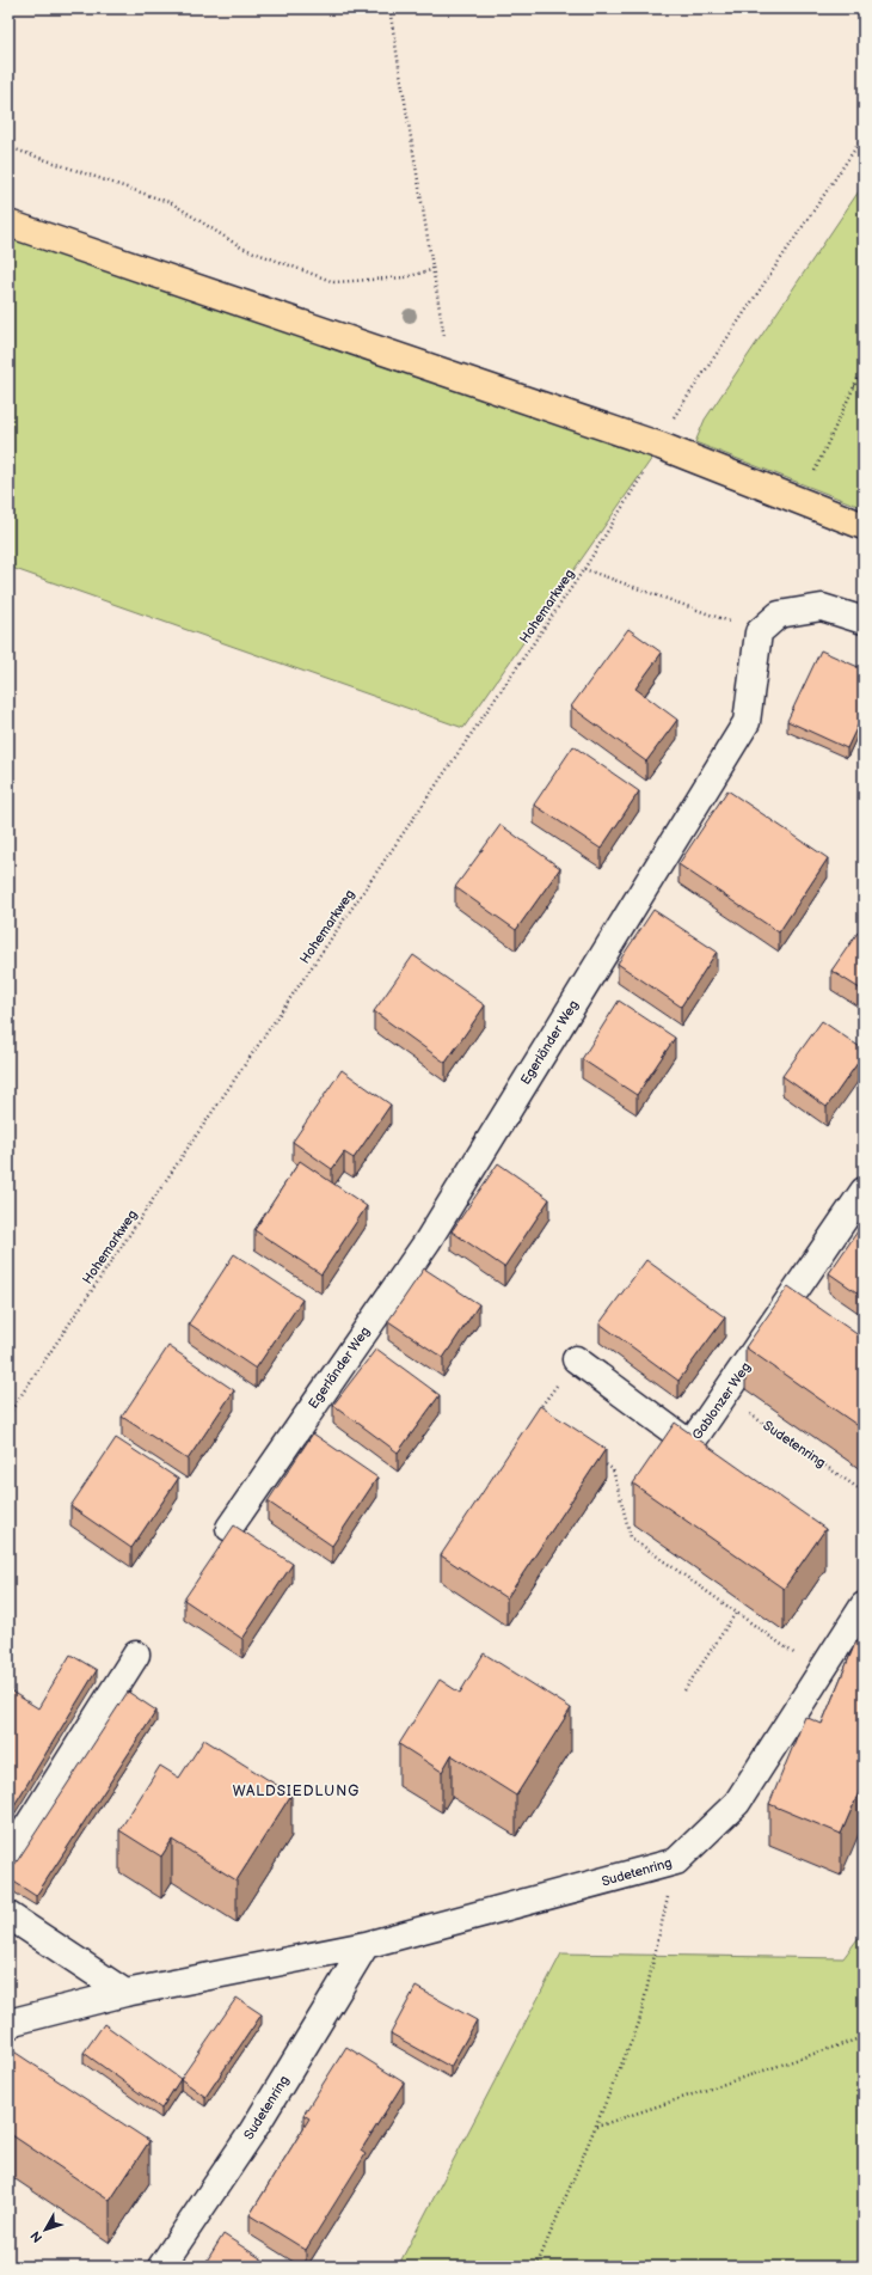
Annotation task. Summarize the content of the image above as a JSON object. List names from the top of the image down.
{
  "streets": {
    "street": ["Egerländer Weg", "Gablonzer Weg", "Sudetenring"],
    "path": ["Hohemarkweg"]
  },
  "crossings": [
    ["Gablonzer Weg", "Sudetenring"]
  ],
  "districts": ["WALDSIEDLUNG"],
  "north": "bottom left"
}
